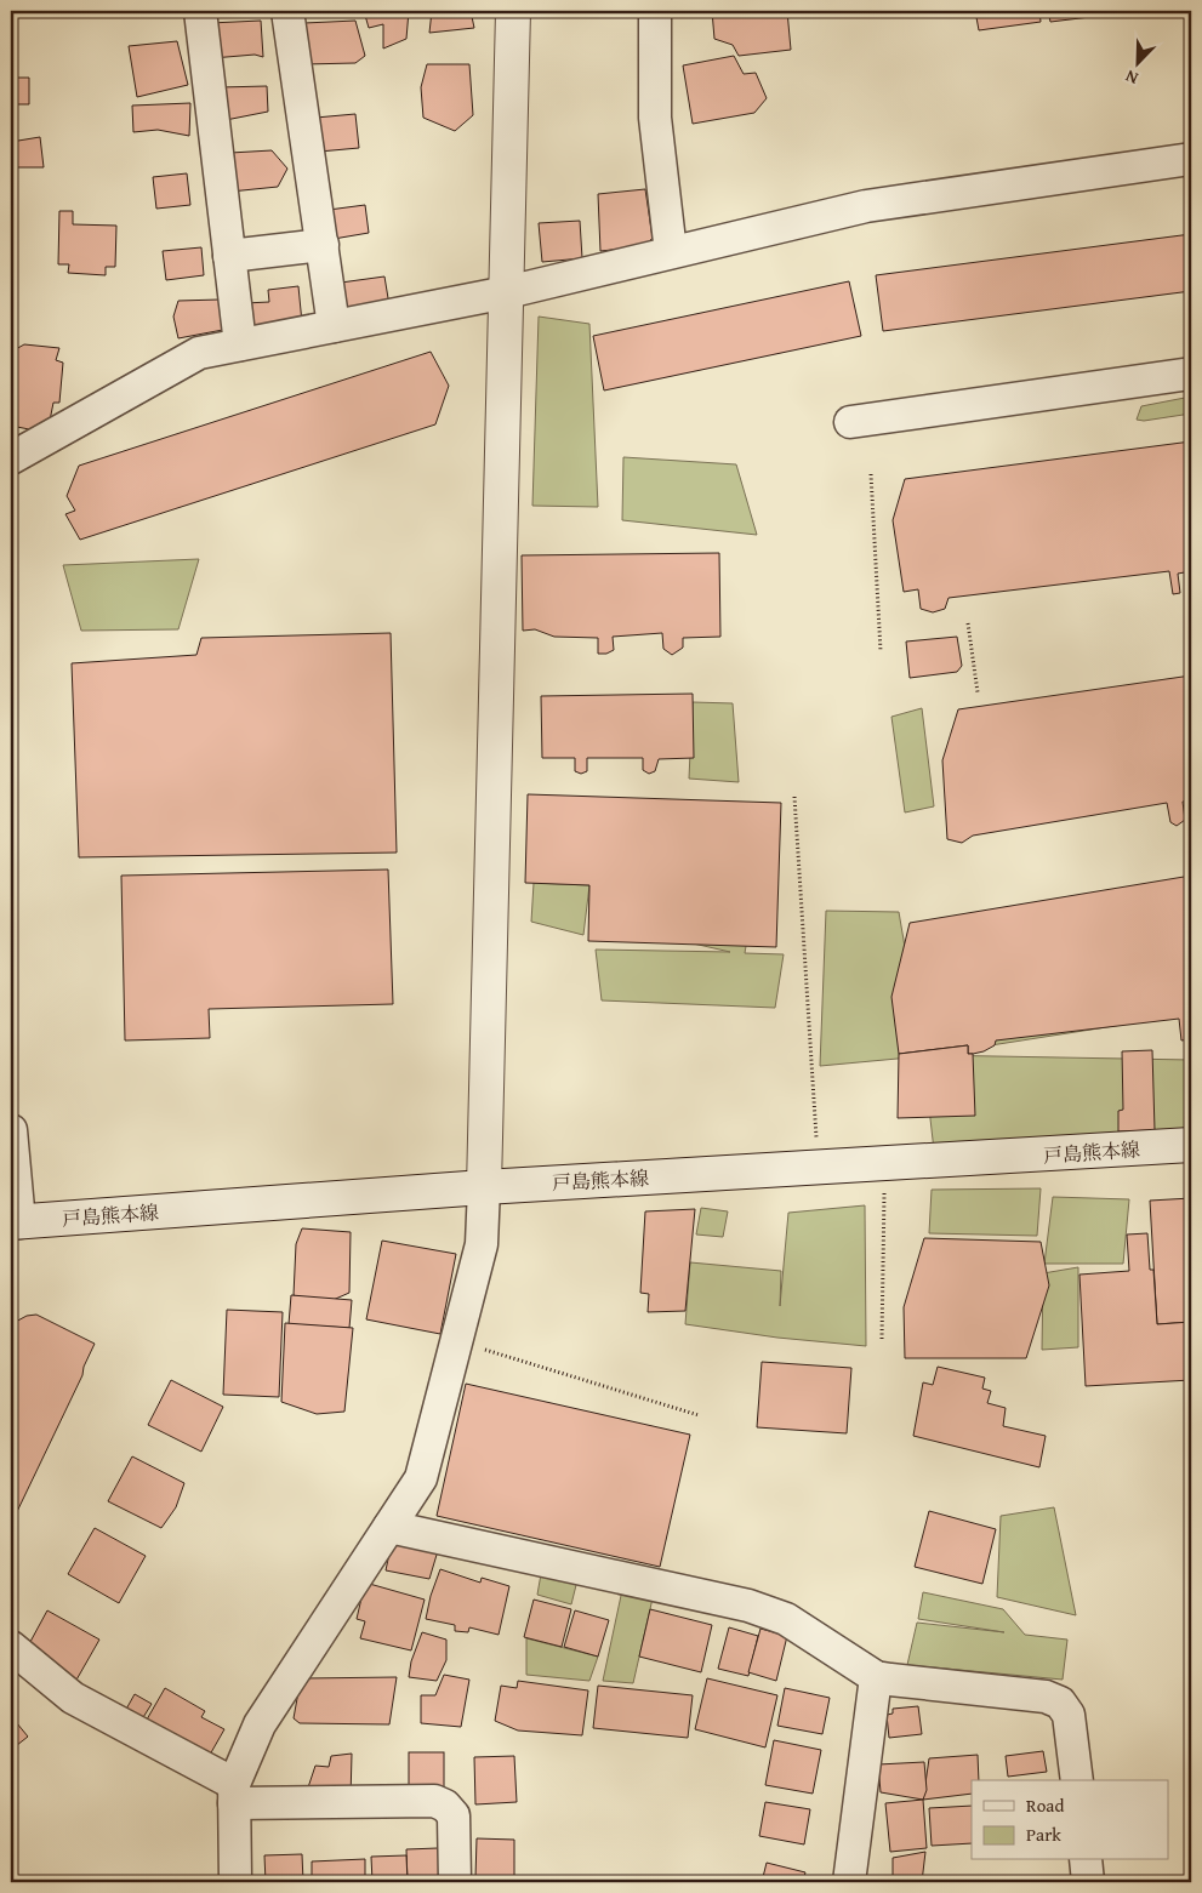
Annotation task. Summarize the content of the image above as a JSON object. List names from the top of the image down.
{
  "streets": {
    "main road": ["戸島熊本線"]
  },
  "legend": ["Road", "Park"],
  "north": "bottom left"
}
